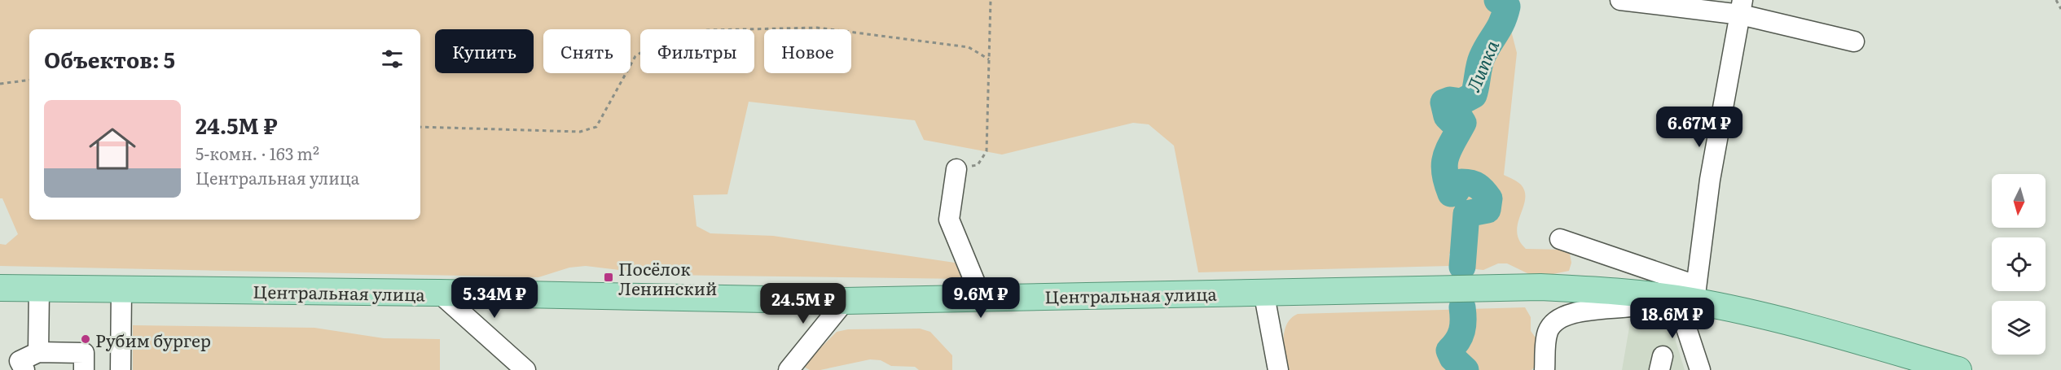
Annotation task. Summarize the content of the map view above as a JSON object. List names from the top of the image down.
{
  "streets": {
    "main road": ["Центральная улица"]
  },
  "water": ["Липка"],
  "places": {
    "transit": ["Посёлок Ленинский"],
    "other": ["Рубим бургер"]
  },
  "north": "bottom",
  "page": {
    "chip": [
      "Купить",
      "Снять",
      "Фильтры",
      "Новое"
    ],
    "heading": "Объектов: 5",
    "list": [
      {
        "name": "24.5M ₽",
        "note": "5-комн. · 163 m² · Центральная улица"
      }
    ],
    "price": [
      "6.67M ₽",
      "5.34M ₽",
      "9.6M ₽",
      "24.5M ₽",
      "18.6M ₽"
    ]
  }
}
